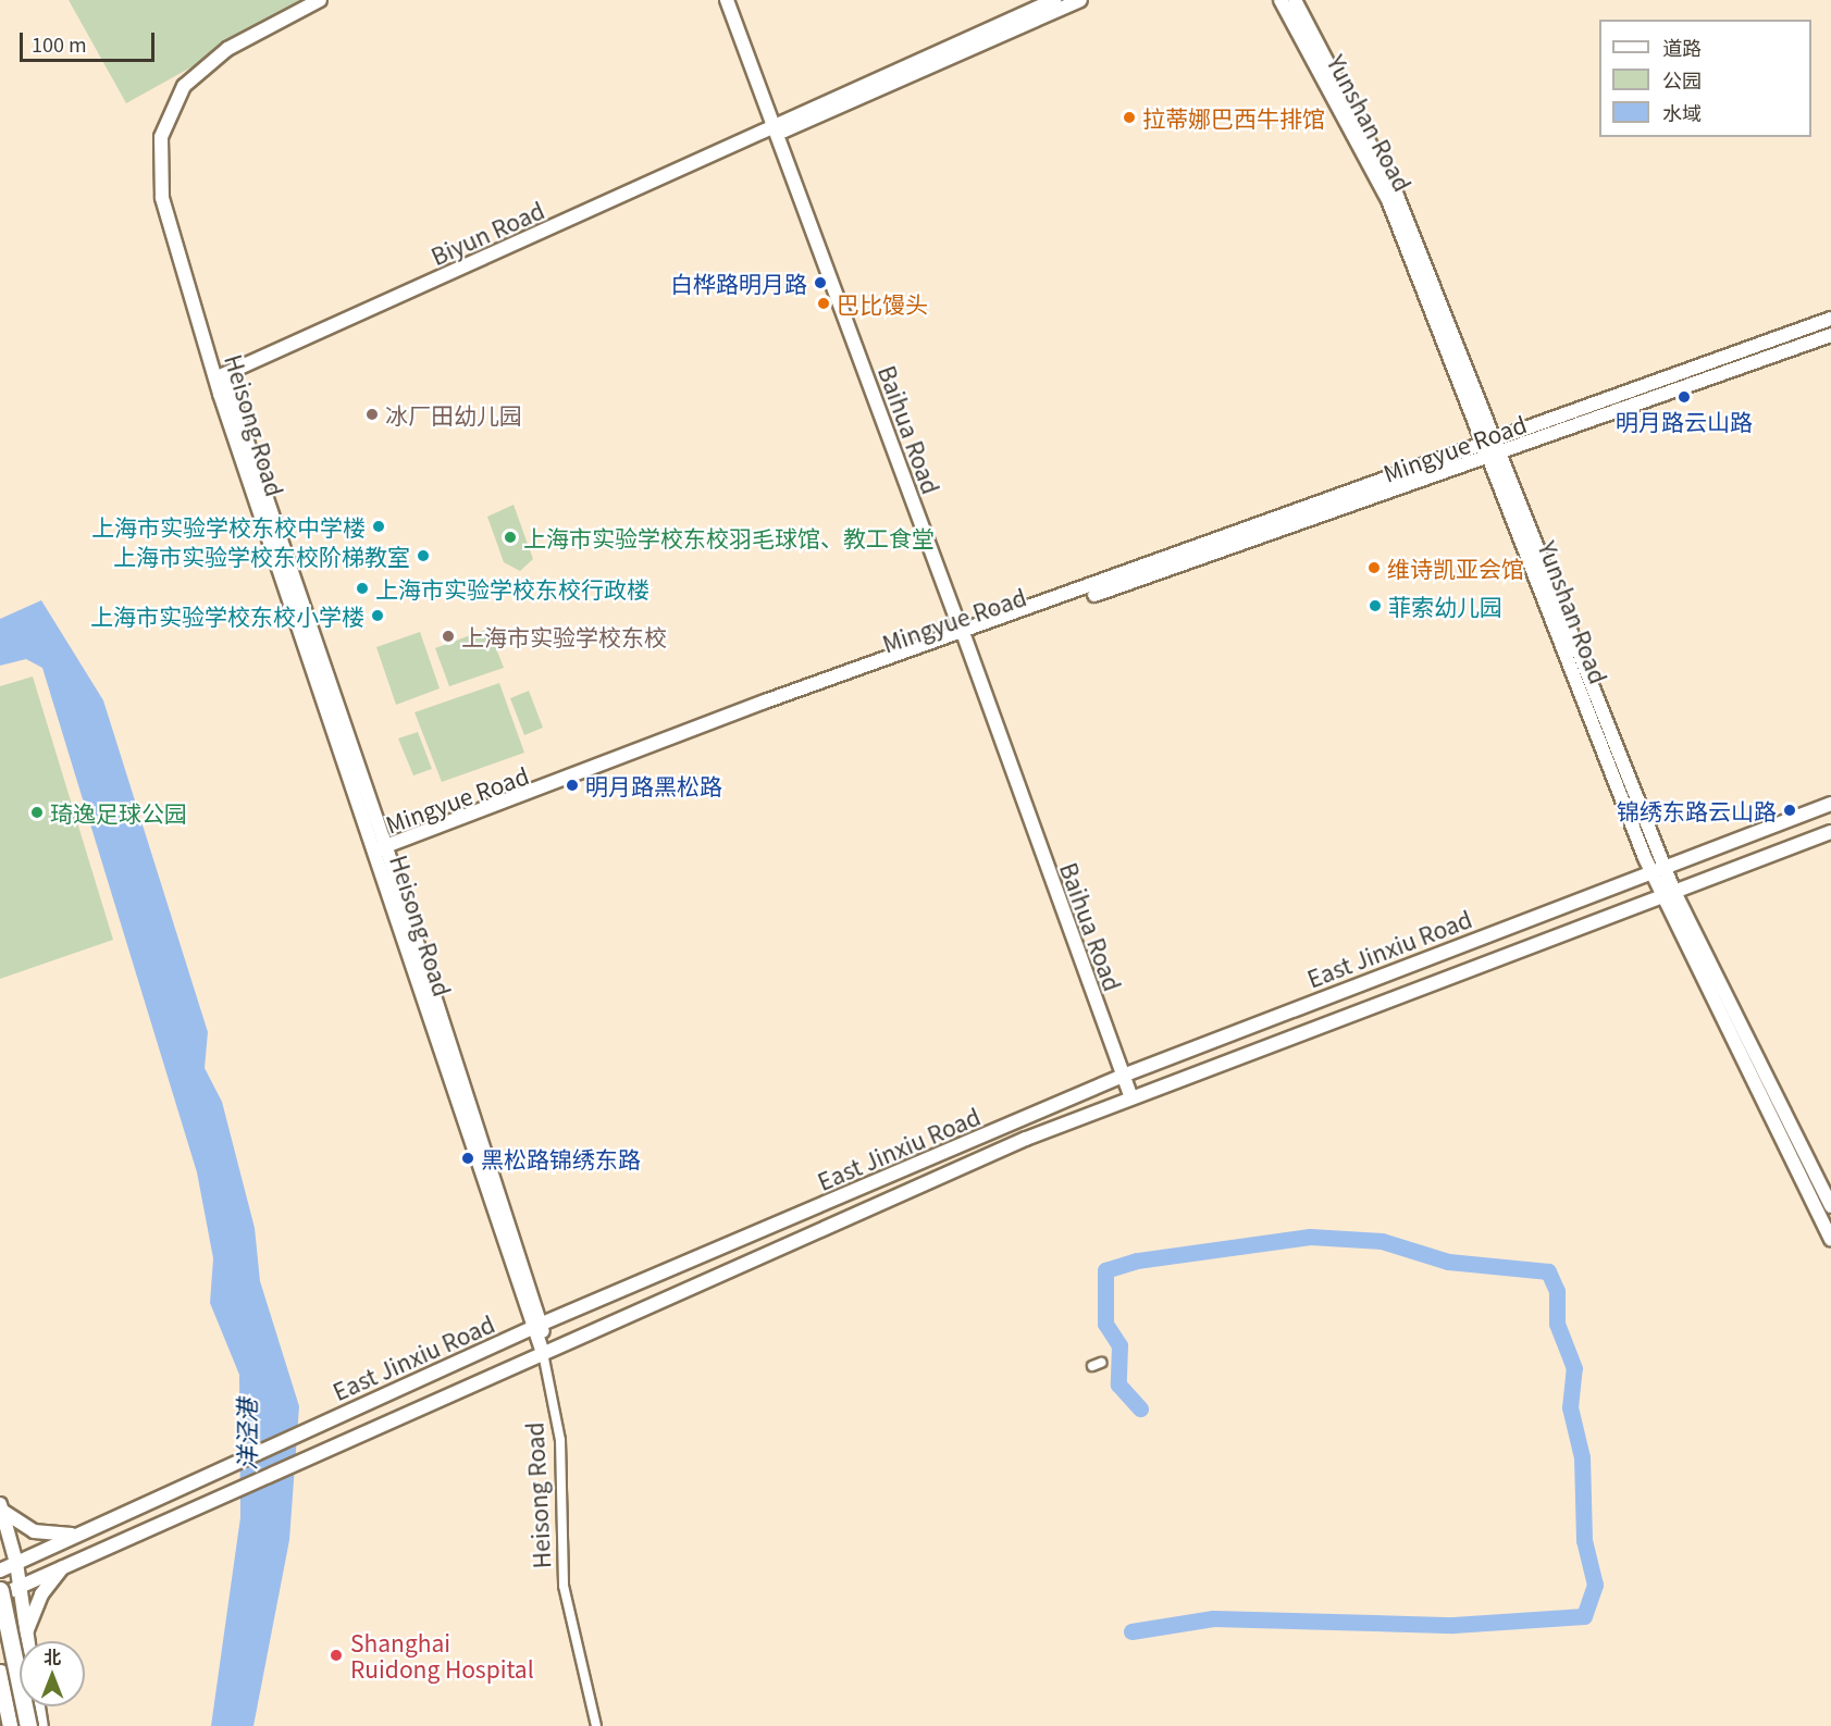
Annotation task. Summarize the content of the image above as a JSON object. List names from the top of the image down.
{
  "streets": {
    "main road": [
      "Yunshan Road",
      "Biyun Road",
      "Heisong Road",
      "Baihua Road",
      "Mingyue Road",
      "East Jinxiu Road"
    ]
  },
  "crossings": [
    ["Yunshan Road", "Mingyue Road"],
    ["Yunshan Road", "East Jinxiu Road"],
    ["Biyun Road", "Heisong Road"],
    ["Biyun Road", "Baihua Road"],
    ["Heisong Road", "Mingyue Road"],
    ["Heisong Road", "East Jinxiu Road"],
    ["Baihua Road", "Mingyue Road"],
    ["Baihua Road", "East Jinxiu Road"]
  ],
  "water": ["洋泾港"],
  "places": [
    "拉蒂娜巴西牛排馆",
    "白桦路明月路",
    "巴比馒头",
    "明月路云山路",
    "冰厂田幼儿园",
    "上海市实验学校东校中学楼",
    "上海市实验学校东校羽毛球馆、教工食堂",
    "上海市实验学校东校阶梯教室",
    "维诗凯亚会馆",
    "上海市实验学校东校行政楼",
    "菲索幼儿园",
    "上海市实验学校东校小学楼",
    "上海市实验学校东校",
    "明月路黑松路",
    "锦绣东路云山路",
    "琦逸足球公园",
    "黑松路锦绣东路",
    "Shanghai Ruidong Hospital"
  ],
  "legend": ["道路", "公园", "水域"],
  "scale_bar": "100 m",
  "north": "top"
}
